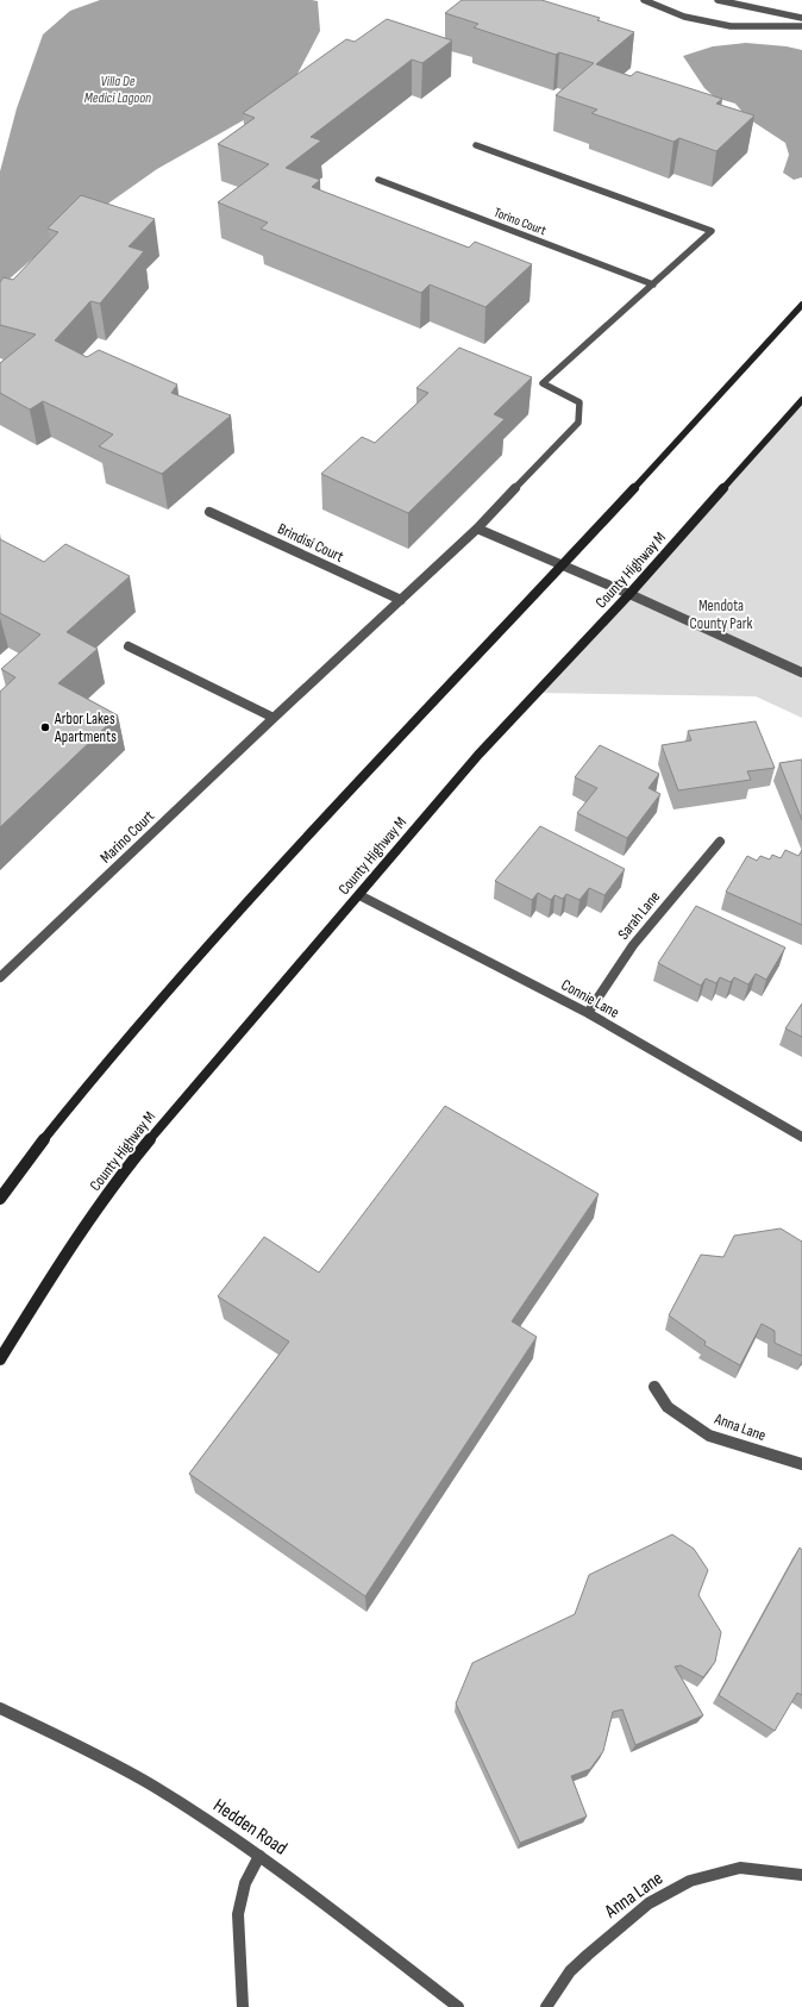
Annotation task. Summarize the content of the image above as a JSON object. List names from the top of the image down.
{
  "streets": {
    "main road": ["County Highway M"],
    "street": [
      "Torino Court",
      "Brindisi Court",
      "Marino Court",
      "Sarah Lane",
      "Connie Lane",
      "Anna Lane",
      "Hedden Road"
    ]
  },
  "crossings": [
    ["Torino Court", "Marino Court"],
    ["Brindisi Court", "Marino Court"],
    ["County Highway M", "Connie Lane"],
    ["Sarah Lane", "Connie Lane"]
  ],
  "water": ["Villa De Medici Lagoon"],
  "parks": ["Mendota County Park"],
  "places": ["Arbor Lakes Apartments"]
}
